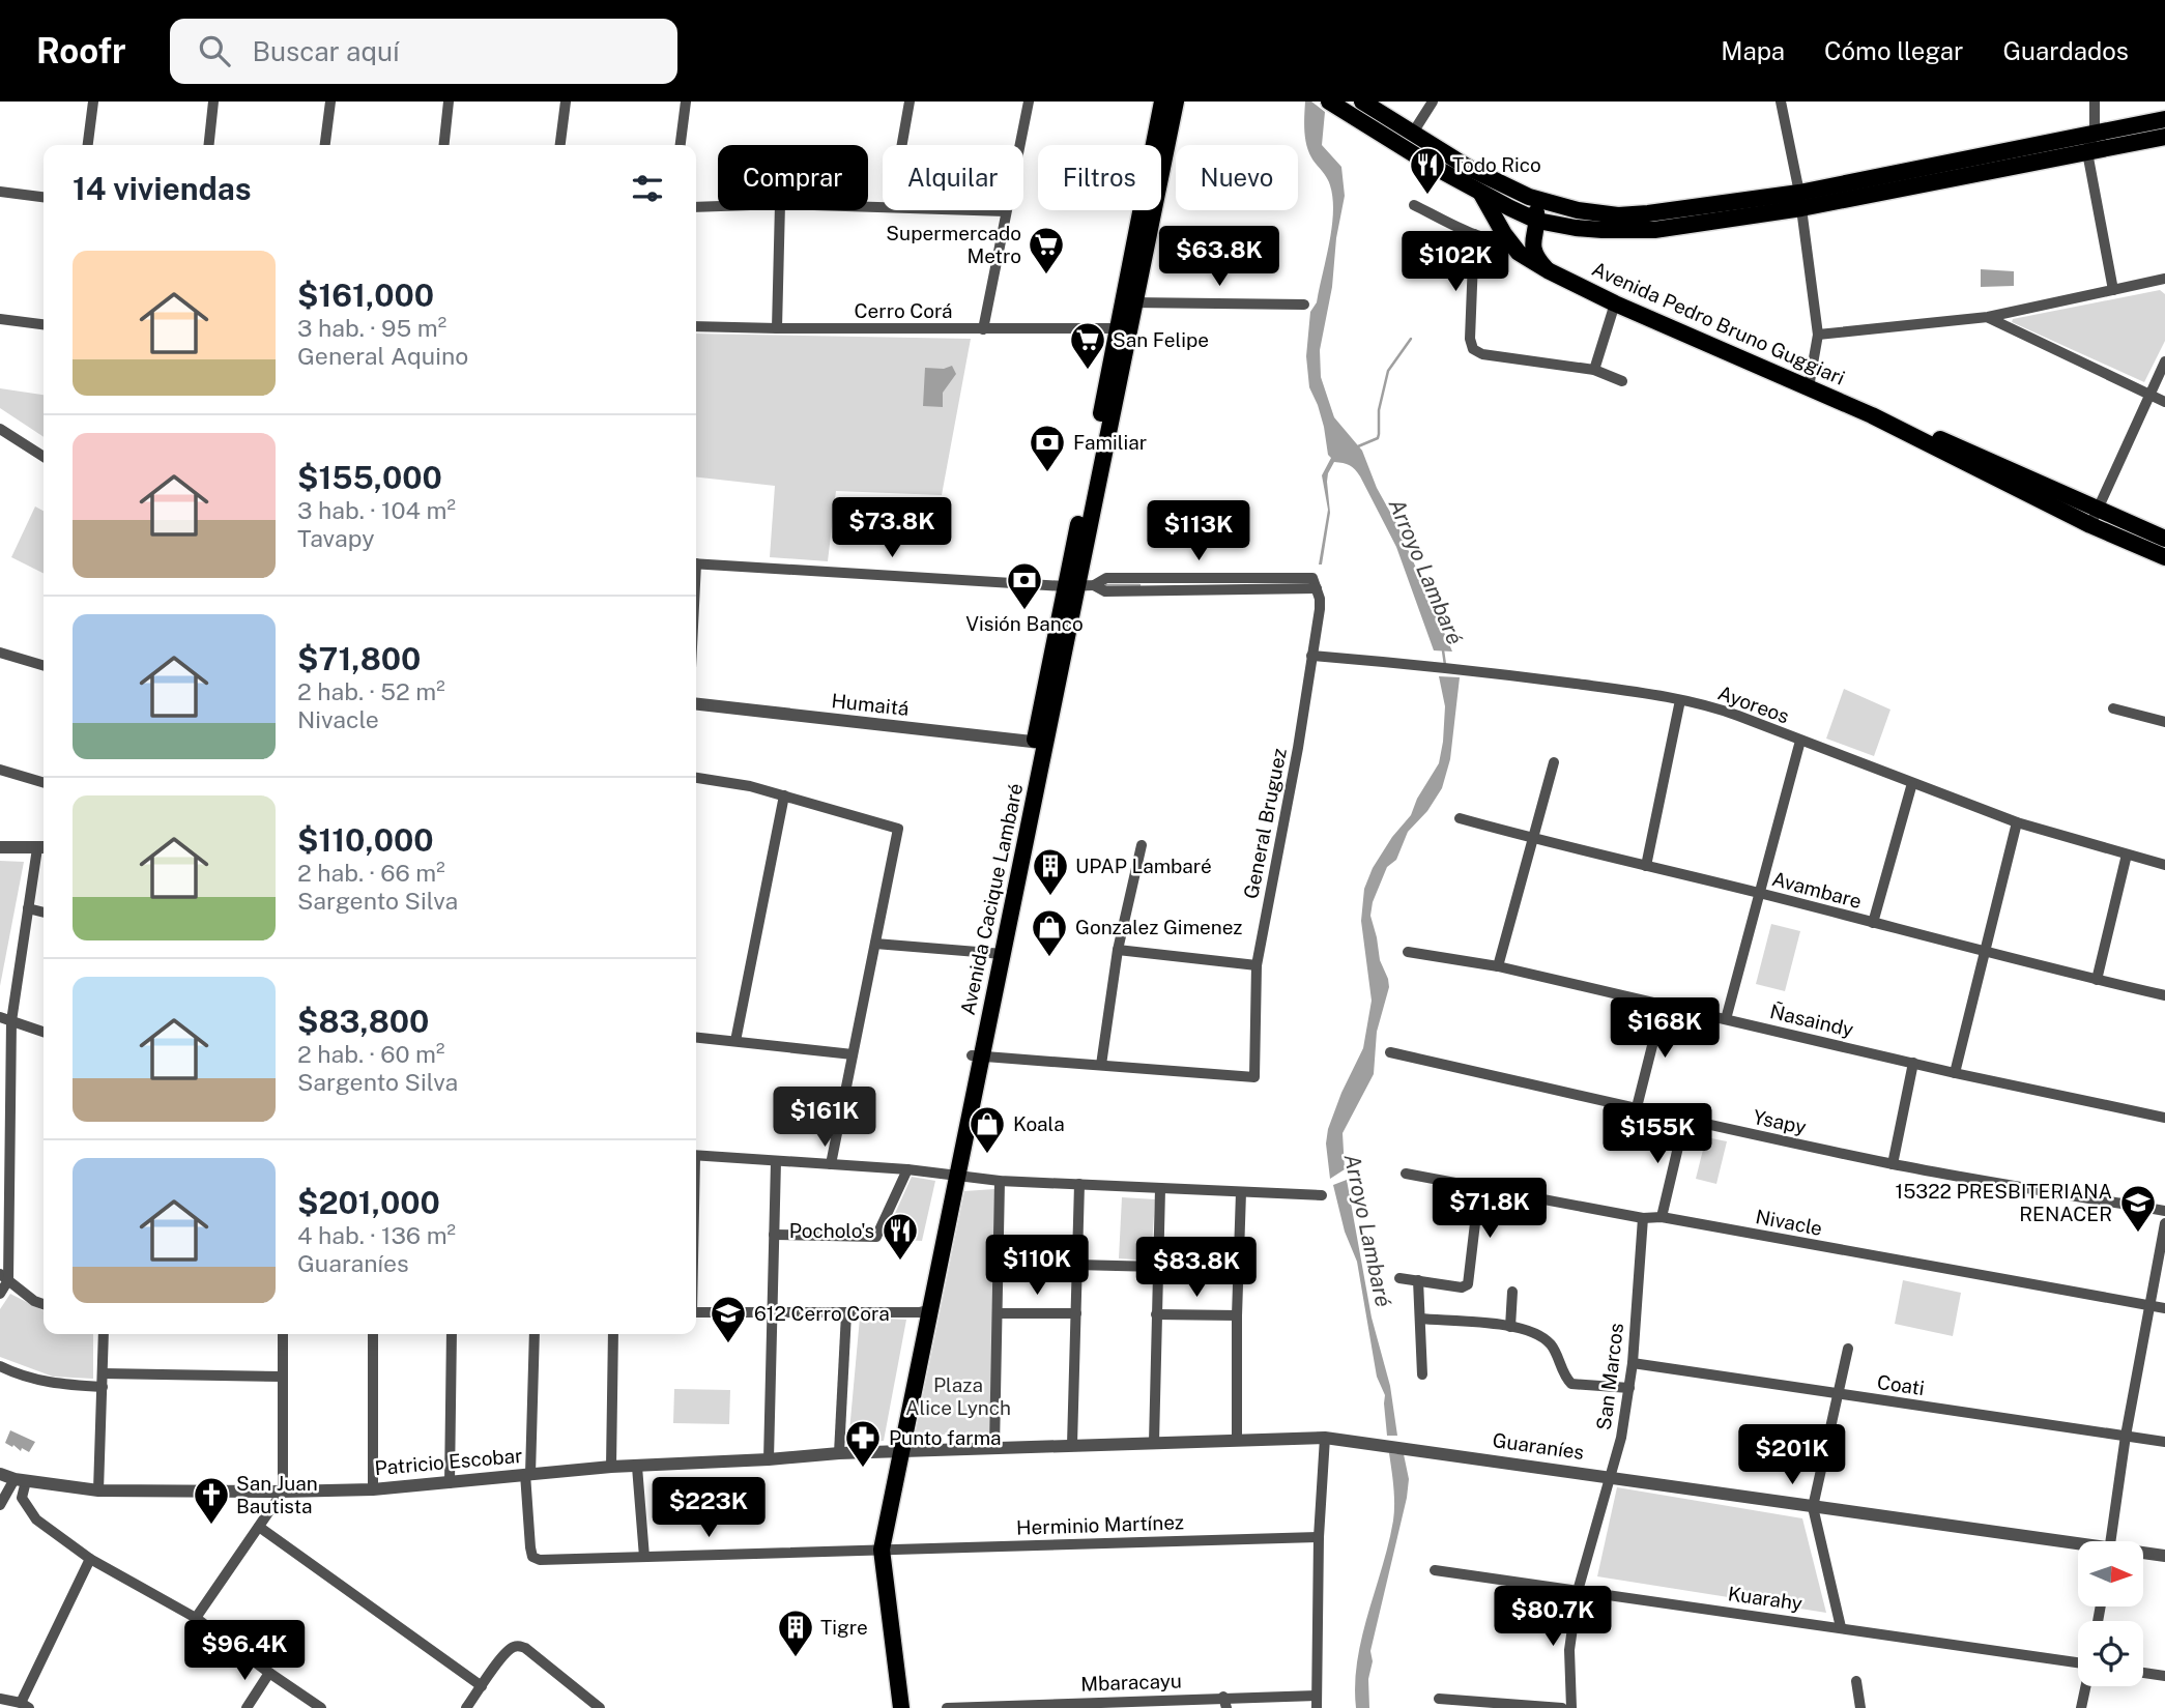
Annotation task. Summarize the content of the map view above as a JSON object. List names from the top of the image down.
{
  "streets": {
    "main road": ["Avenida Pedro Bruno Guggiari", "Avenida Cacique Lambaré"],
    "street": [
      "Cerro Corá",
      "Humaitá",
      "Ayoreos",
      "General Bruguez",
      "Avambare",
      "Ñasaindy",
      "Ysapy",
      "Nivacle",
      "San Marcos",
      "Coati",
      "Guaraníes",
      "Patricio Escobar",
      "Herminio Martínez",
      "Kuarahy",
      "Mbaracayu"
    ]
  },
  "crossings": [
    ["Cerro Corá", "Avenida Cacique Lambaré"],
    ["Humaitá", "Avenida Cacique Lambaré"],
    ["Ayoreos", "General Bruguez"],
    ["General Bruguez", "Avenida Cacique Lambaré"],
    ["Avenida Cacique Lambaré", "Guaraníes"],
    ["Avenida Cacique Lambaré", "Patricio Escobar"],
    ["Avenida Cacique Lambaré", "Herminio Martínez"],
    ["Nivacle", "San Marcos"],
    ["San Marcos", "Coati"],
    ["San Marcos", "Guaraníes"],
    ["San Marcos", "Kuarahy"],
    ["Guaraníes", "Patricio Escobar"],
    ["Patricio Escobar", "Herminio Martínez"]
  ],
  "water": ["Arroyo Lambaré"],
  "parks": ["Plaza Alice Lynch"],
  "places": {
    "restaurant": ["Todo Rico", "Pocholo's"],
    "supermarket": ["Supermercado Metro", "San Felipe"],
    "bank": ["Familiar", "Visión Banco"],
    "building": ["UPAP Lambaré", "Tigre"],
    "shop": ["Gonzalez Gimenez", "Koala"],
    "school or university": ["15322 PRESBITERIANA RENACER", "612 Cerro Cora"],
    "pharmacy": ["Punto farma"],
    "church": ["San Juan Bautista"]
  },
  "north": "right",
  "page": {
    "header": "Roofr",
    "search": "Buscar aquí",
    "nav": ["Mapa", "Cómo llegar", "Guardados"],
    "chip": [
      "Comprar",
      "Alquilar",
      "Filtros",
      "Nuevo"
    ],
    "heading": "14 viviendas",
    "price": [
      "$63.8K",
      "$102K",
      "$73.8K",
      "$113K",
      "$168K",
      "$161K",
      "$155K",
      "$71.8K",
      "$110K",
      "$83.8K",
      "$201K",
      "$223K",
      "$80.7K",
      "$96.4K"
    ],
    "list": [
      {
        "name": "$161,000",
        "note": "3 hab. · 95 m² · General Aquino"
      },
      {
        "name": "$155,000",
        "note": "3 hab. · 104 m² · Tavapy"
      },
      {
        "name": "$71,800",
        "note": "2 hab. · 52 m² · Nivacle"
      },
      {
        "name": "$110,000",
        "note": "2 hab. · 66 m² · Sargento Silva"
      },
      {
        "name": "$83,800",
        "note": "2 hab. · 60 m² · Sargento Silva"
      },
      {
        "name": "$201,000",
        "note": "4 hab. · 136 m² · Guaraníes"
      }
    ]
  }
}
